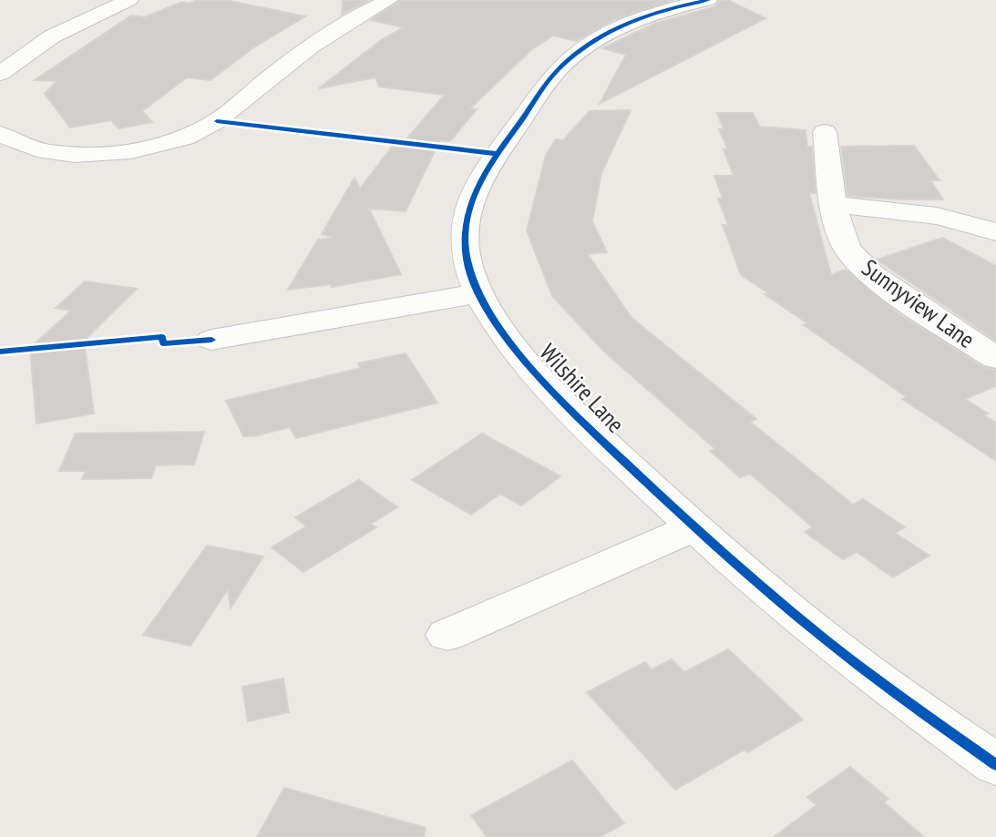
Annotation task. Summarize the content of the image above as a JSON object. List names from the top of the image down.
{
  "streets": {
    "street": ["Sunnyview Lane", "Wilshire Lane"]
  }
}
